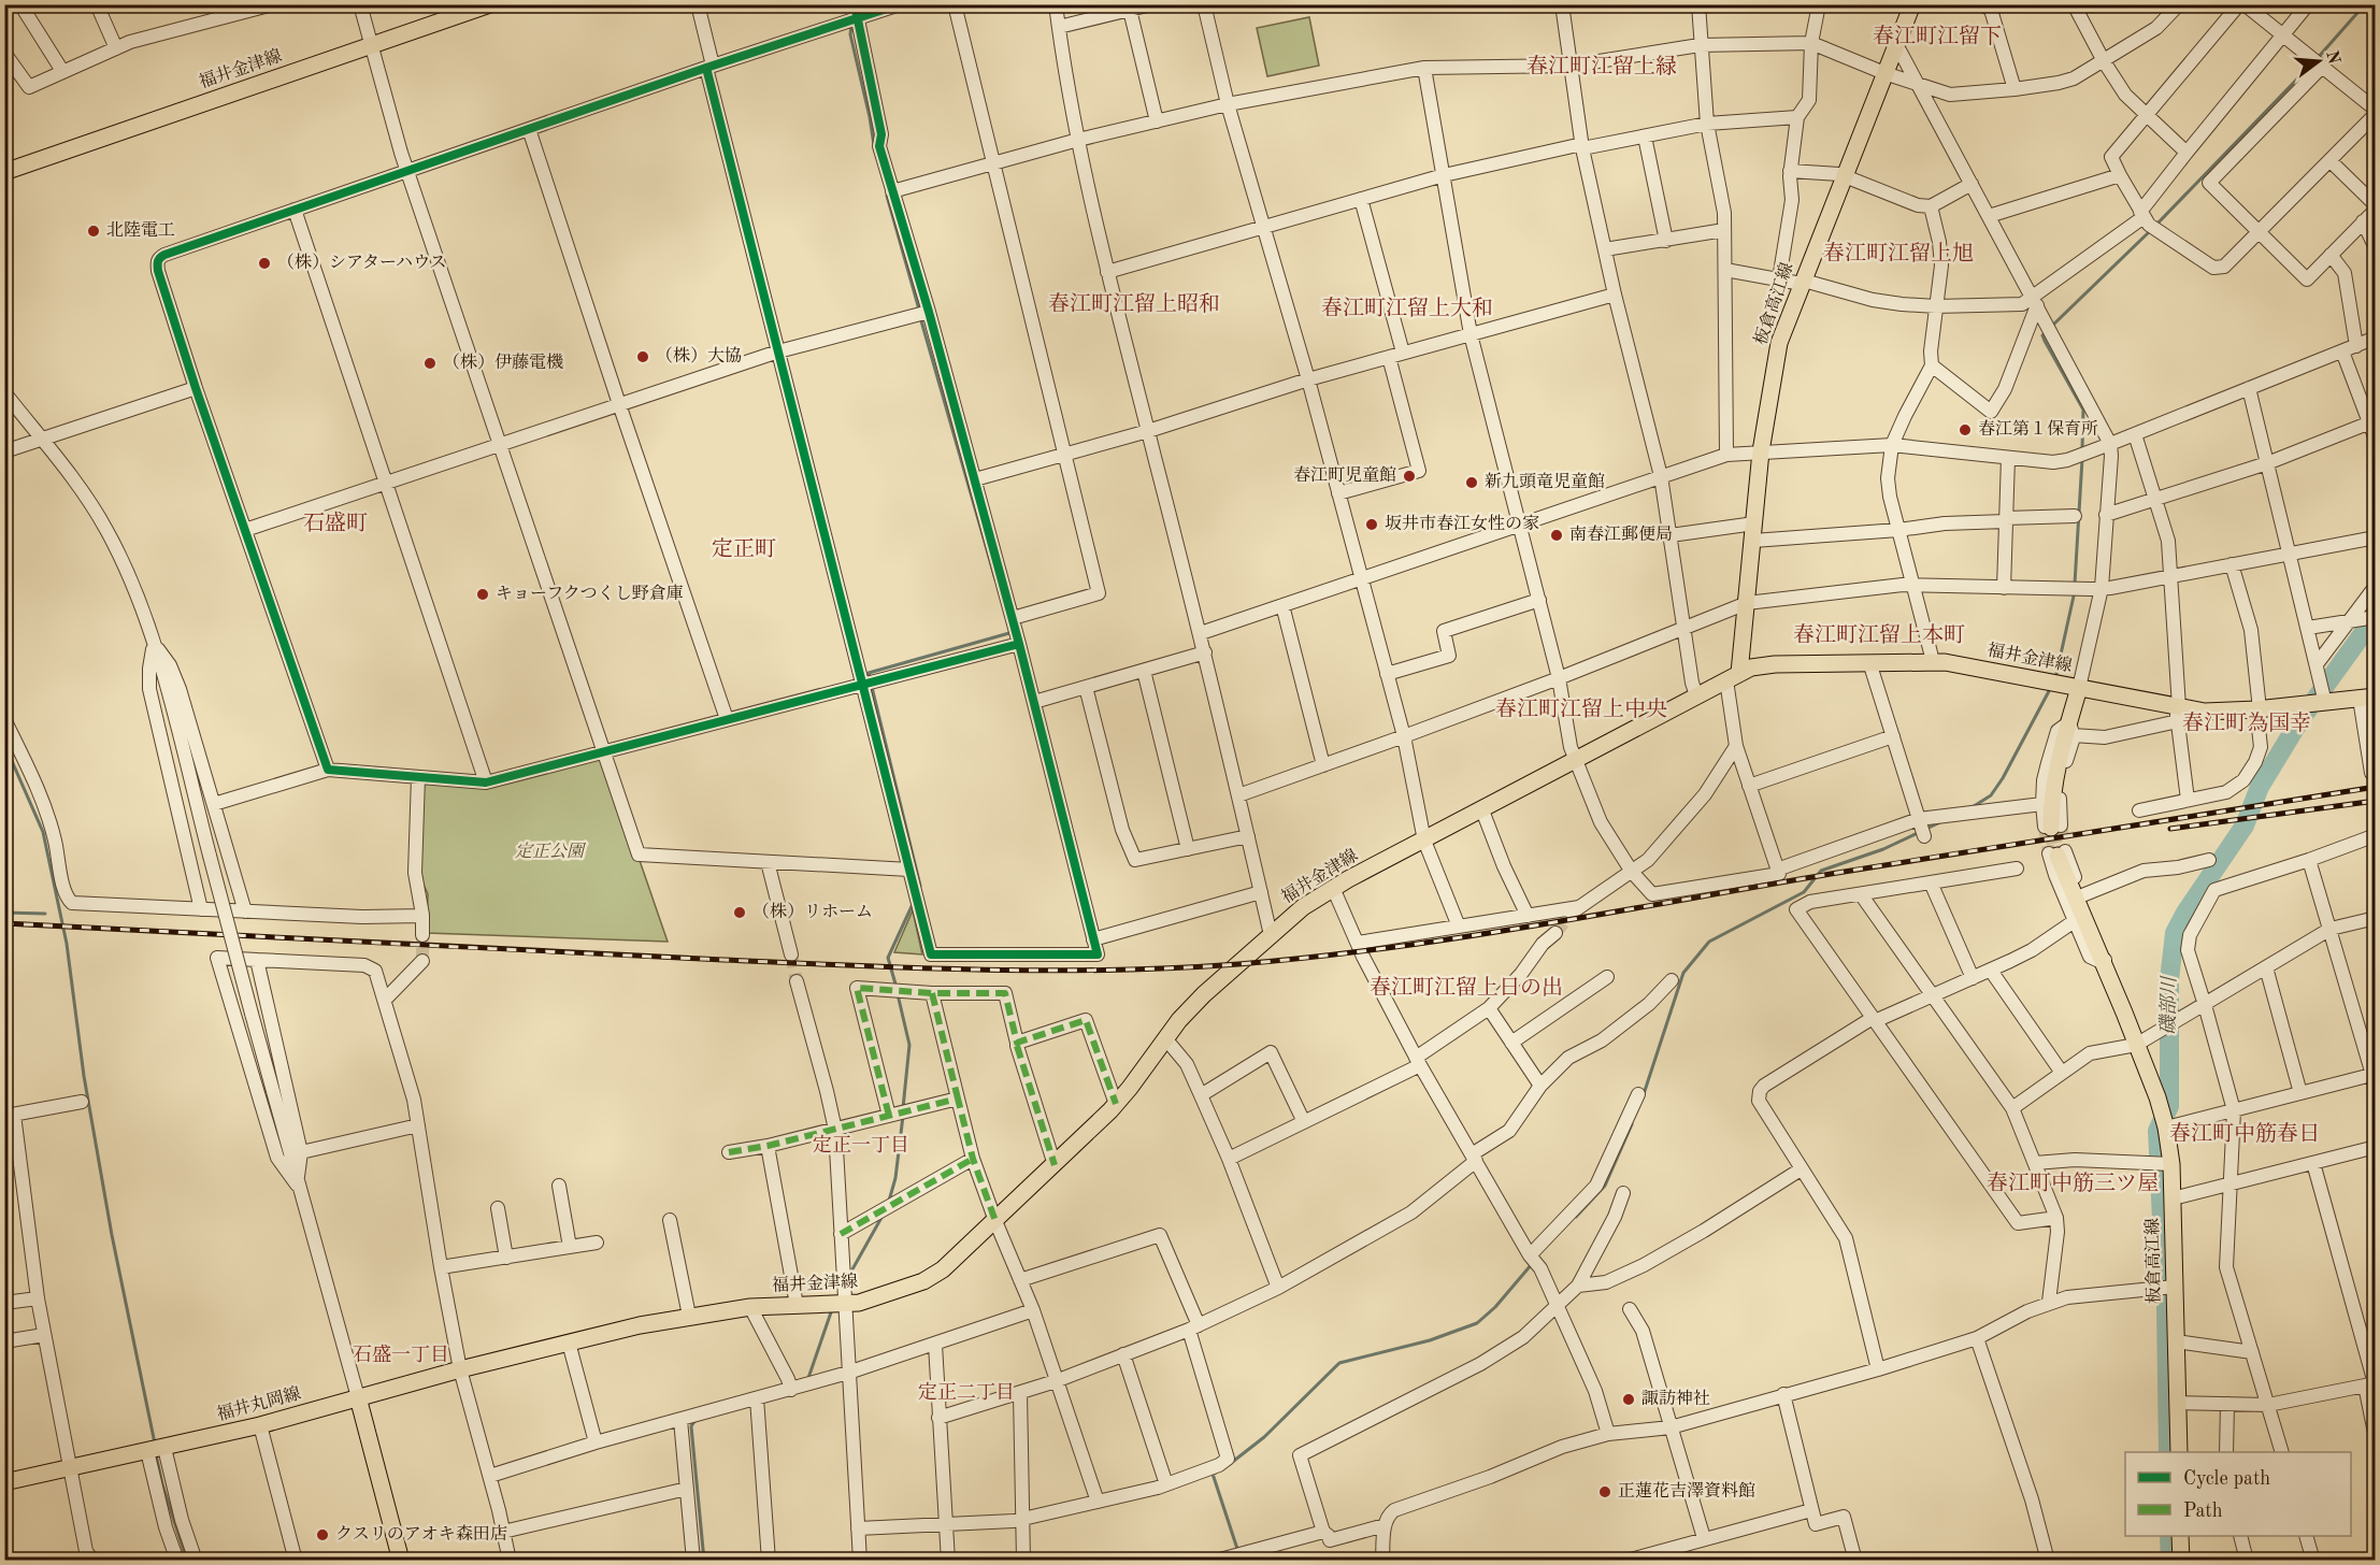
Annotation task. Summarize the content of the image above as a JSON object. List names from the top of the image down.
{
  "streets": {
    "main road": ["福井金津線", "板倉高江線", "福井丸岡線"]
  },
  "crossings": [
    ["福井金津線", "板倉高江線"],
    ["福井金津線", "福井丸岡線"]
  ],
  "districts": [
    "春江町江留下",
    "春江町江留上緑",
    "春江町江留上旭",
    "春江町江留上昭和",
    "春江町江留上大和",
    "石盛町",
    "定正町",
    "春江町江留上本町",
    "春江町江留上中央",
    "春江町為国幸",
    "春江町江留上日の出",
    "春江町中筋春日",
    "定正一丁目",
    "春江町中筋三ツ屋",
    "石盛一丁目",
    "定正二丁目"
  ],
  "water": ["磯部川"],
  "parks": ["定正公園"],
  "places": [
    "北陸電工",
    "（株）シアターハウス",
    "（株）大協",
    "（株）伊藤電機",
    "春江第１保育所",
    "春江町児童館",
    "新九頭竜児童館",
    "坂井市春江女性の家",
    "南春江郵便局",
    "キョーフクつくし野倉庫",
    "（株）リホーム",
    "諏訪神社",
    "正蓮花吉澤資料館",
    "クスリのアオキ森田店"
  ],
  "legend": ["Cycle path", "Path"],
  "north": "right"
}
